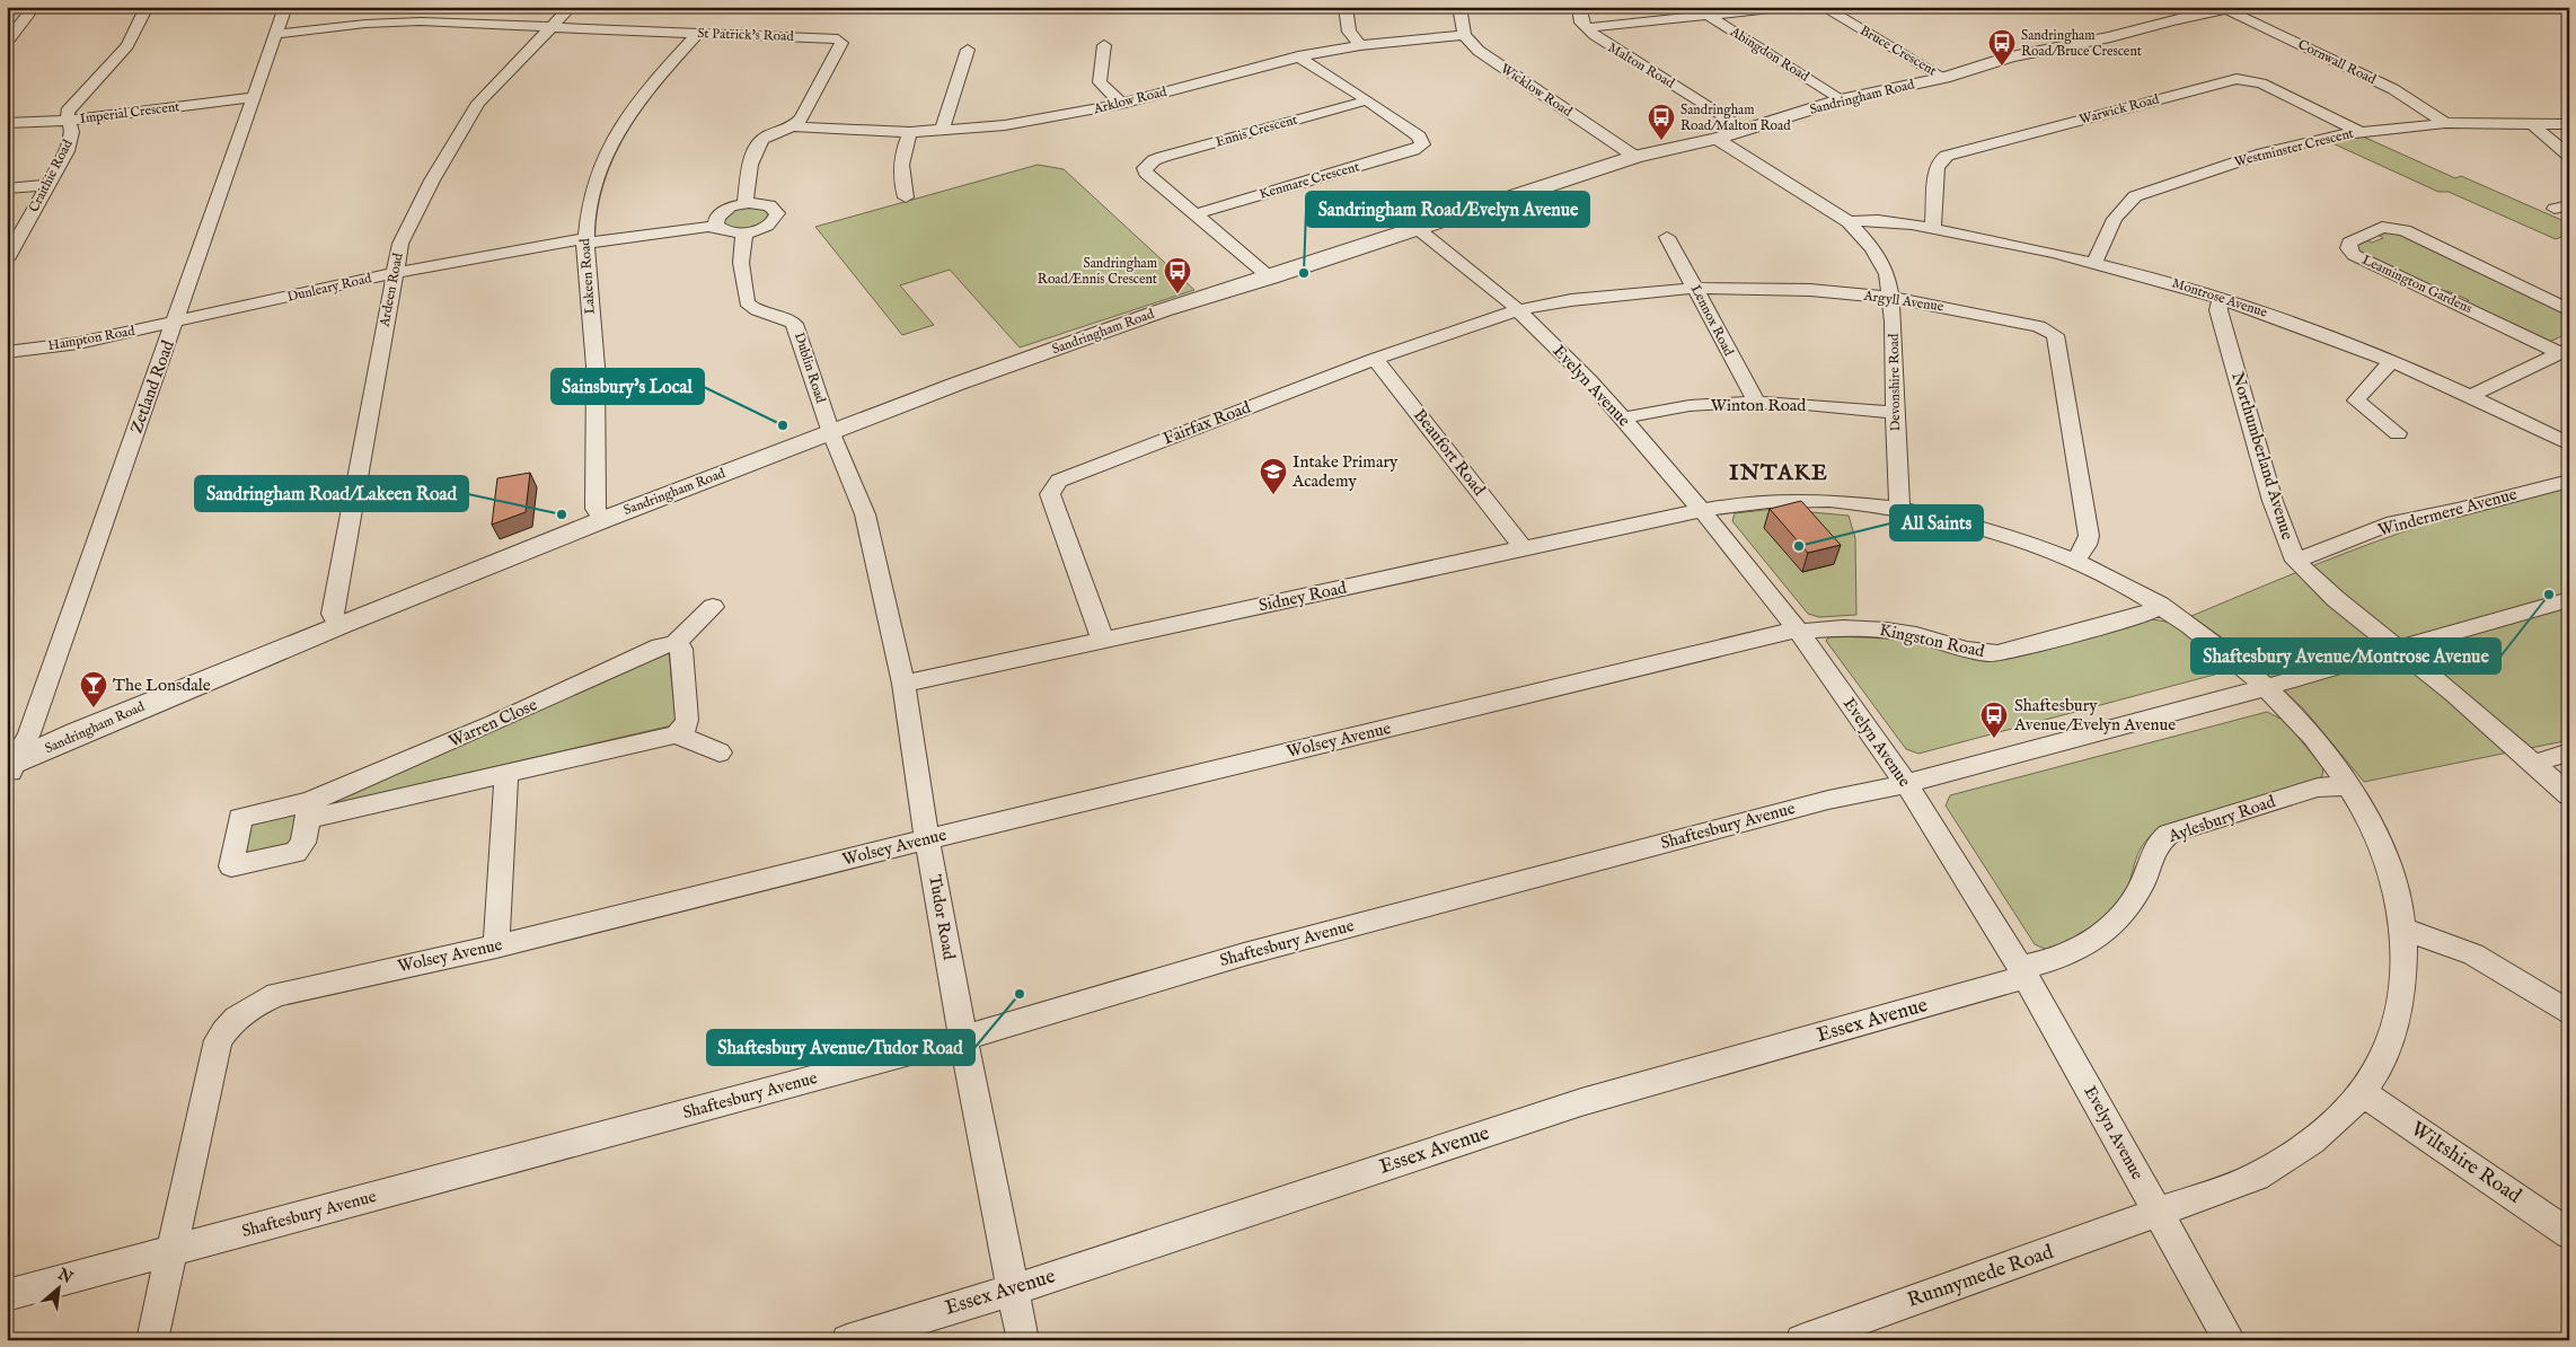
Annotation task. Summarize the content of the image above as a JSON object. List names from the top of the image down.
{
  "streets": {
    "street": [
      "St Patrick's Road",
      "Bruce Crescent",
      "Abingdon Road",
      "Cornwall Road",
      "Malton Road",
      "Wicklow Road",
      "Sandringham Road",
      "Arklow Road",
      "Warwick Road",
      "Imperial Crescent",
      "Ennis Crescent",
      "Westminster Crescent",
      "Craithie Road",
      "Kenmare Crescent",
      "Lakeen Road",
      "Leamington Gardens",
      "Dunleary Road",
      "Ardeen Road",
      "Montrose Avenue",
      "Argyll Avenue",
      "Lennox Road",
      "Hampton Road",
      "Dublin Road",
      "Devonshire Road",
      "Evelyn Avenue",
      "Zetland Road",
      "Winton Road",
      "Fairfax Road",
      "Beaufort Road",
      "Northumberland Avenue",
      "Windermere Avenue",
      "Sidney Road",
      "Kingston Road",
      "Warren Close",
      "Wolsey Avenue",
      "Aylesbury Road",
      "Shaftesbury Avenue",
      "Tudor Road",
      "Essex Avenue",
      "Wiltshire Road",
      "Runnymede Road"
    ]
  },
  "crossings": [
    ["St Patrick's Road", "Arklow Road"],
    ["St Patrick's Road", "Lakeen Road"],
    ["St Patrick's Road", "Ardeen Road"],
    ["St Patrick's Road", "Zetland Road"],
    ["Bruce Crescent", "Sandringham Road"],
    ["Abingdon Road", "Sandringham Road"],
    ["Cornwall Road", "Sandringham Road"],
    ["Cornwall Road", "Westminster Crescent"],
    ["Malton Road", "Sandringham Road"],
    ["Wicklow Road", "Sandringham Road"],
    ["Wicklow Road", "Arklow Road"],
    ["Sandringham Road", "Lakeen Road"],
    ["Sandringham Road", "Ardeen Road"],
    ["Sandringham Road", "Dublin Road"],
    ["Sandringham Road", "Devonshire Road"],
    ["Sandringham Road", "Evelyn Avenue"],
    ["Sandringham Road", "Zetland Road"],
    ["Sandringham Road", "Tudor Road"],
    ["Warwick Road", "Westminster Crescent"],
    ["Warwick Road", "Montrose Avenue"],
    ["Imperial Crescent", "Craithie Road"],
    ["Imperial Crescent", "Zetland Road"],
    ["Westminster Crescent", "Montrose Avenue"],
    ["Lakeen Road", "Dunleary Road"],
    ["Dunleary Road", "Ardeen Road"],
    ["Dunleary Road", "Hampton Road"],
    ["Dunleary Road", "Dublin Road"],
    ["Dunleary Road", "Zetland Road"],
    ["Montrose Avenue", "Devonshire Road"],
    ["Montrose Avenue", "Northumberland Avenue"],
    ["Argyll Avenue", "Lennox Road"],
    ["Argyll Avenue", "Devonshire Road"],
    ["Argyll Avenue", "Evelyn Avenue"],
    ["Argyll Avenue", "Fairfax Road"],
    ["Argyll Avenue", "Sidney Road"],
    ["Lennox Road", "Winton Road"],
    ["Hampton Road", "Zetland Road"],
    ["Dublin Road", "Tudor Road"],
    ["Devonshire Road", "Winton Road"],
    ["Devonshire Road", "Sidney Road"],
    ["Evelyn Avenue", "Winton Road"],
    ["Evelyn Avenue", "Fairfax Road"],
    ["Evelyn Avenue", "Sidney Road"],
    ["Evelyn Avenue", "Kingston Road"],
    ["Evelyn Avenue", "Wolsey Avenue"],
    ["Evelyn Avenue", "Aylesbury Road"],
    ["Evelyn Avenue", "Shaftesbury Avenue"],
    ["Evelyn Avenue", "Essex Avenue"],
    ["Evelyn Avenue", "Runnymede Road"],
    ["Fairfax Road", "Beaufort Road"],
    ["Fairfax Road", "Sidney Road"],
    ["Beaufort Road", "Sidney Road"],
    ["Northumberland Avenue", "Windermere Avenue"],
    ["Northumberland Avenue", "Shaftesbury Avenue"],
    ["Sidney Road", "Kingston Road"],
    ["Sidney Road", "Shaftesbury Avenue"],
    ["Sidney Road", "Tudor Road"],
    ["Sidney Road", "Runnymede Road"],
    ["Kingston Road", "Wolsey Avenue"],
    ["Wolsey Avenue", "Shaftesbury Avenue"],
    ["Wolsey Avenue", "Tudor Road"],
    ["Aylesbury Road", "Essex Avenue"],
    ["Aylesbury Road", "Runnymede Road"],
    ["Shaftesbury Avenue", "Tudor Road"],
    ["Shaftesbury Avenue", "Runnymede Road"],
    ["Tudor Road", "Essex Avenue"],
    ["Wiltshire Road", "Runnymede Road"]
  ],
  "districts": ["INTAKE"],
  "places": {
    "bus stop": [
      "Sandringham Road/Bruce Crescent",
      "Sandringham Road/Malton Road",
      "Sandringham Road/Ennis Crescent",
      "Shaftesbury Avenue/Evelyn Avenue"
    ],
    "other": [
      "Sandringham Road/Evelyn Avenue",
      "Sainsbury's Local",
      "Sandringham Road/Lakeen Road",
      "All Saints",
      "Shaftesbury Avenue/Montrose Avenue",
      "Shaftesbury Avenue/Tudor Road"
    ],
    "school or university": ["Intake Primary Academy"],
    "bar": ["The Lonsdale"]
  },
  "north": "top right"
}
